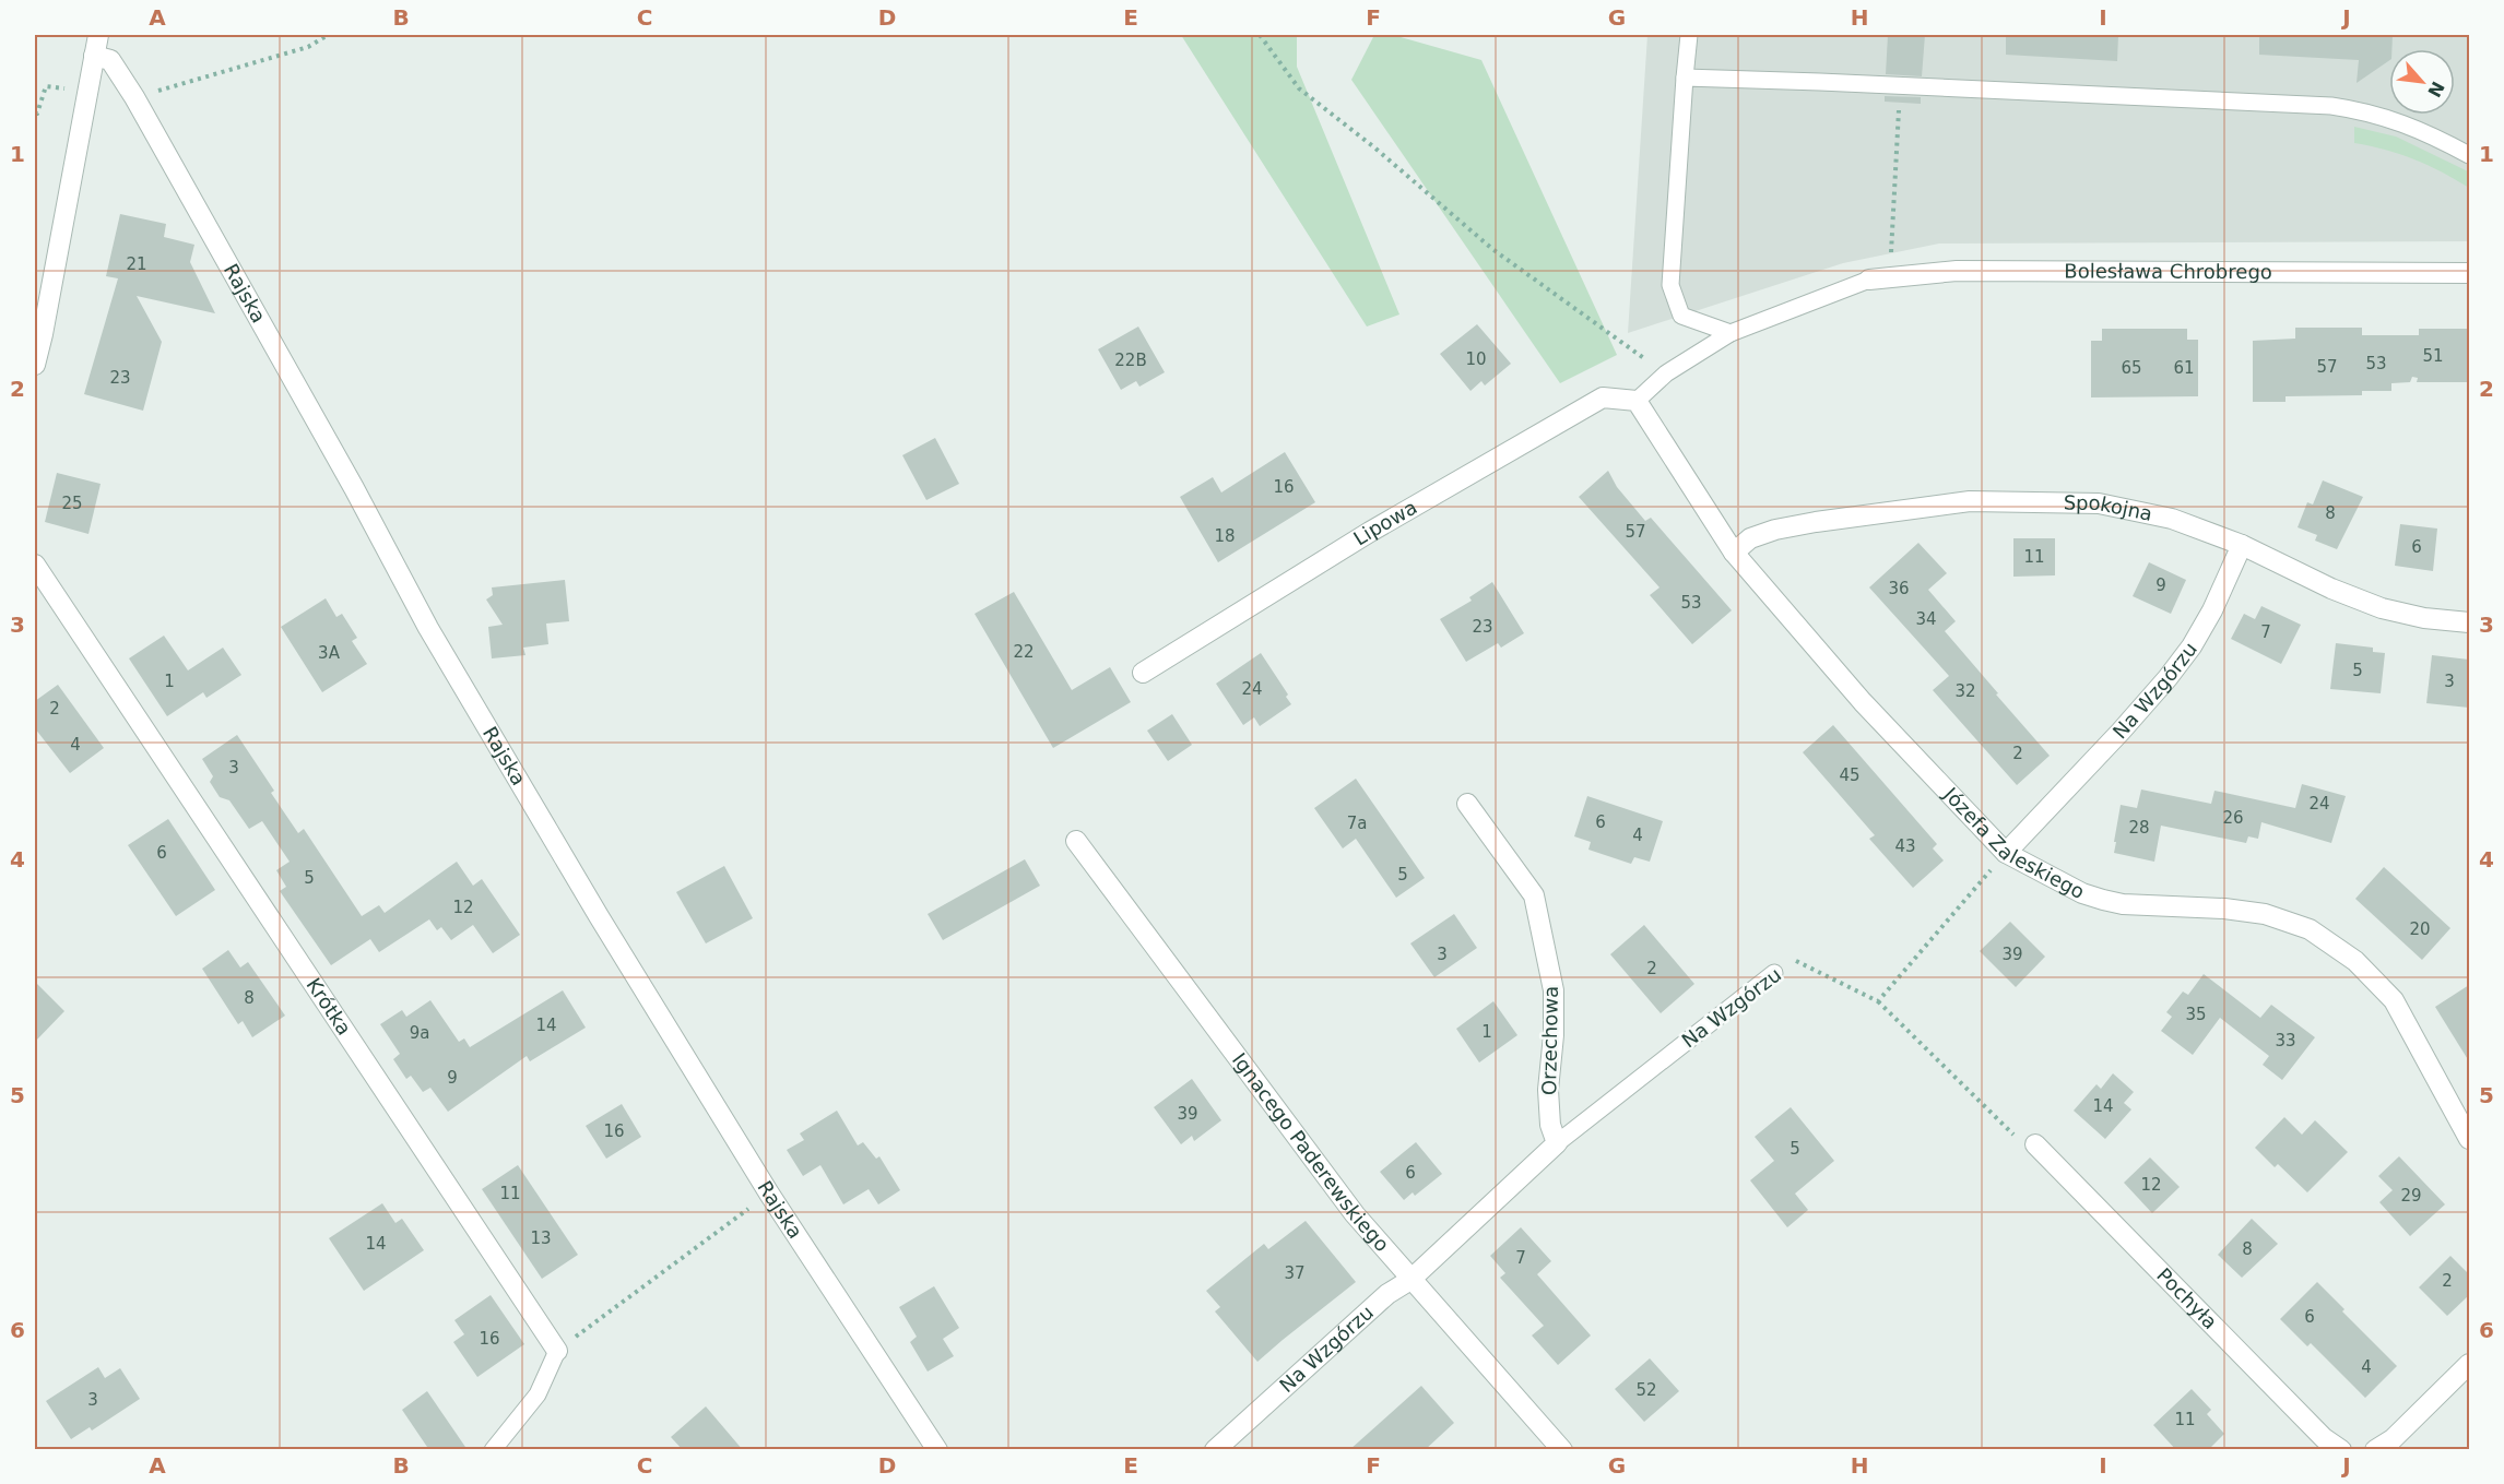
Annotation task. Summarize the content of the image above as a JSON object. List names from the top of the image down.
{
  "streets": {
    "street": [
      "Bolesława Chrobrego",
      "Rajska",
      "Spokojna",
      "Lipowa",
      "Na Wzgórzu",
      "Józefa Zaleskiego",
      "Krótka",
      "Orzechowa",
      "Ignacego Paderewskiego",
      "Pochyła"
    ]
  },
  "crossings": [
    ["Spokojna", "Na Wzgórzu"],
    ["Spokojna", "Józefa Zaleskiego"],
    ["Lipowa", "Józefa Zaleskiego"],
    ["Na Wzgórzu", "Józefa Zaleskiego"],
    ["Na Wzgórzu", "Orzechowa"],
    ["Na Wzgórzu", "Ignacego Paderewskiego"]
  ],
  "house_numbers": [
    "21",
    "51",
    "10",
    "22B",
    "53",
    "57",
    "65",
    "61",
    "23",
    "16",
    "25",
    "8",
    "57",
    "18",
    "6",
    "11",
    "9",
    "36",
    "53",
    "34",
    "23",
    "7",
    "22",
    "3A",
    "5",
    "1",
    "3",
    "24",
    "32",
    "2",
    "4",
    "2",
    "3",
    "45",
    "24",
    "26",
    "6",
    "7a",
    "28",
    "4",
    "43",
    "6",
    "5",
    "5",
    "12",
    "20",
    "3",
    "39",
    "2",
    "8",
    "35",
    "14",
    "1",
    "9a",
    "33",
    "9",
    "14",
    "39",
    "16",
    "5",
    "6",
    "12",
    "11",
    "29",
    "13",
    "14",
    "8",
    "7",
    "37",
    "2",
    "6",
    "16",
    "4",
    "52",
    "3",
    "11"
  ],
  "north": "bottom right",
  "grid": {
    "columns": [
      "A",
      "B",
      "C",
      "D",
      "E",
      "F",
      "G",
      "H",
      "I",
      "J"
    ],
    "rows": [
      "1",
      "2",
      "3",
      "4",
      "5",
      "6"
    ]
  }
}
